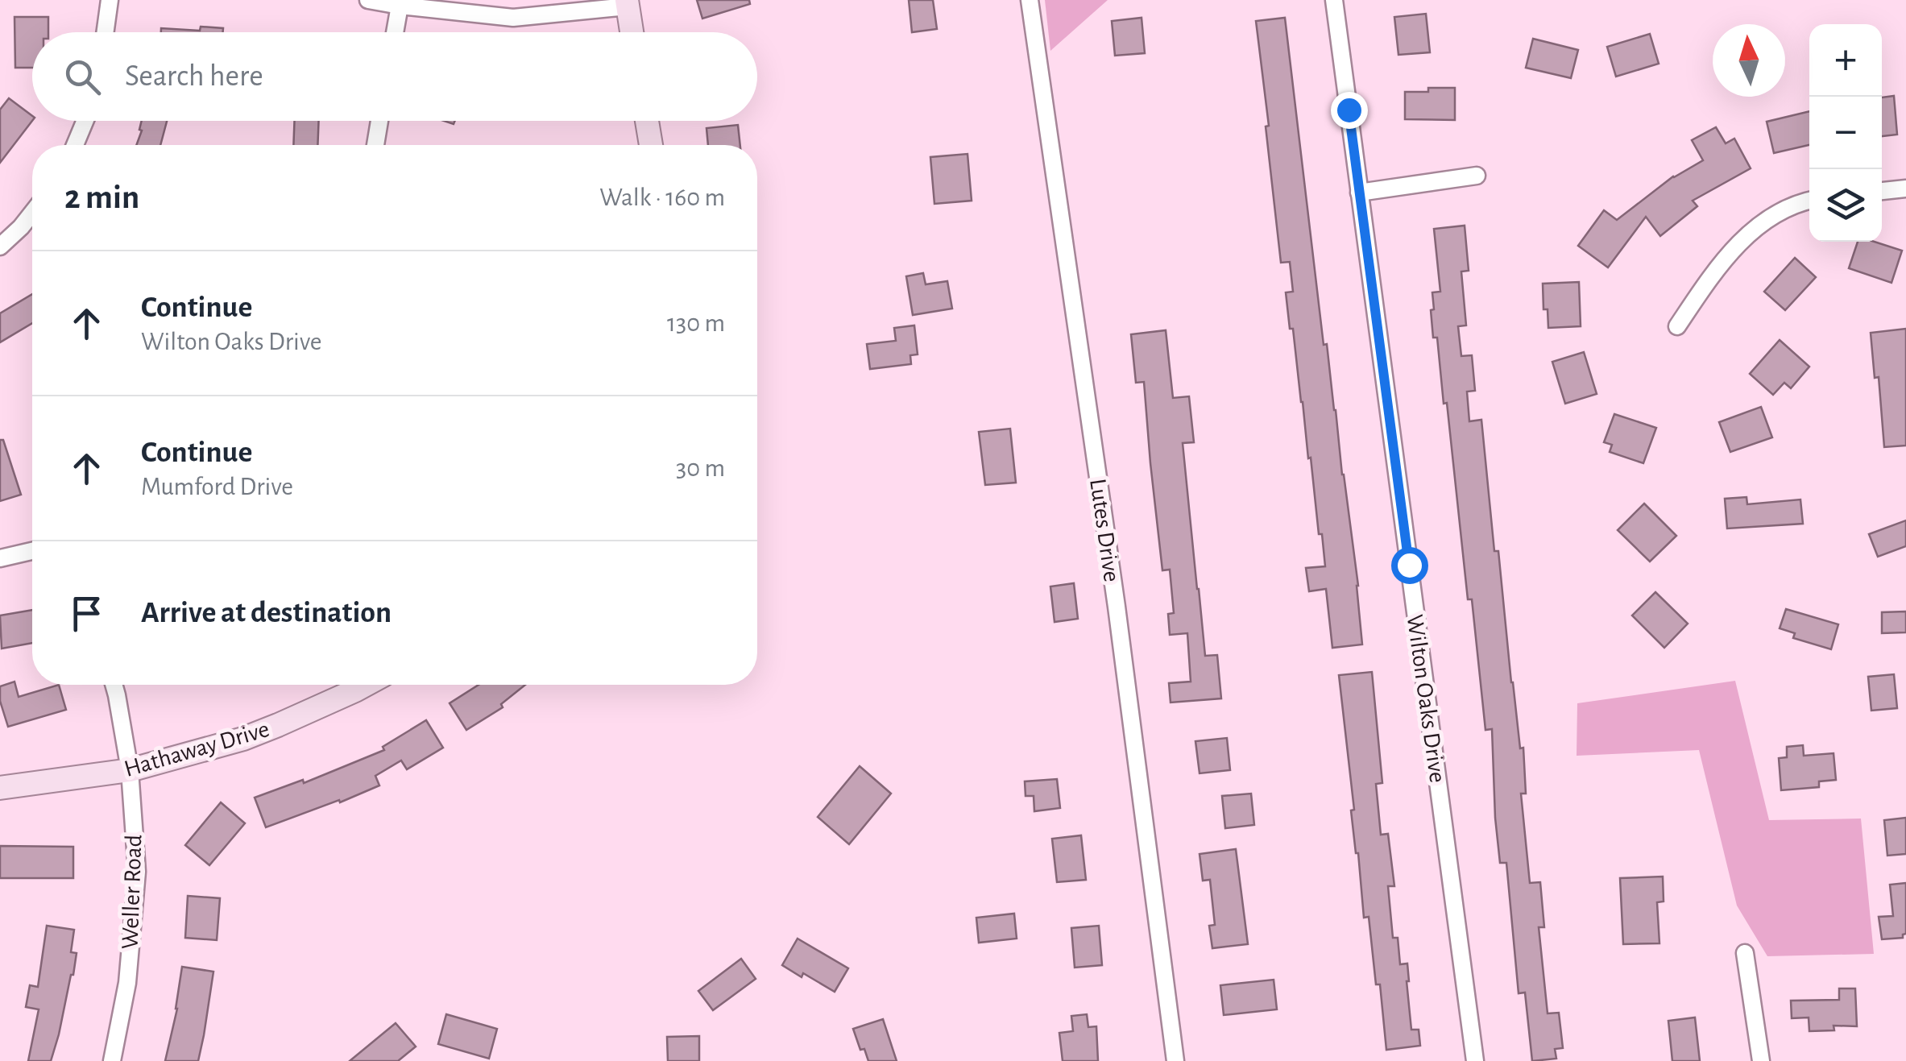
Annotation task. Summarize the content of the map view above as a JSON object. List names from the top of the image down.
{
  "streets": {
    "street": [
      "Lutes Drive",
      "Wilton Oaks Drive",
      "Hathaway Drive",
      "Weller Road"
    ]
  },
  "crossings": [
    ["Hathaway Drive", "Weller Road"]
  ],
  "north": "top",
  "page": {
    "map_buttons": ["+", "−"],
    "search": "Search here",
    "heading": ["2 min", "Walk · 160 m"],
    "list": [
      ["Continue", "Wilton Oaks Drive", "130 m"],
      ["Continue", "Mumford Drive", "30 m"],
      "Arrive at destination"
    ]
  }
}
